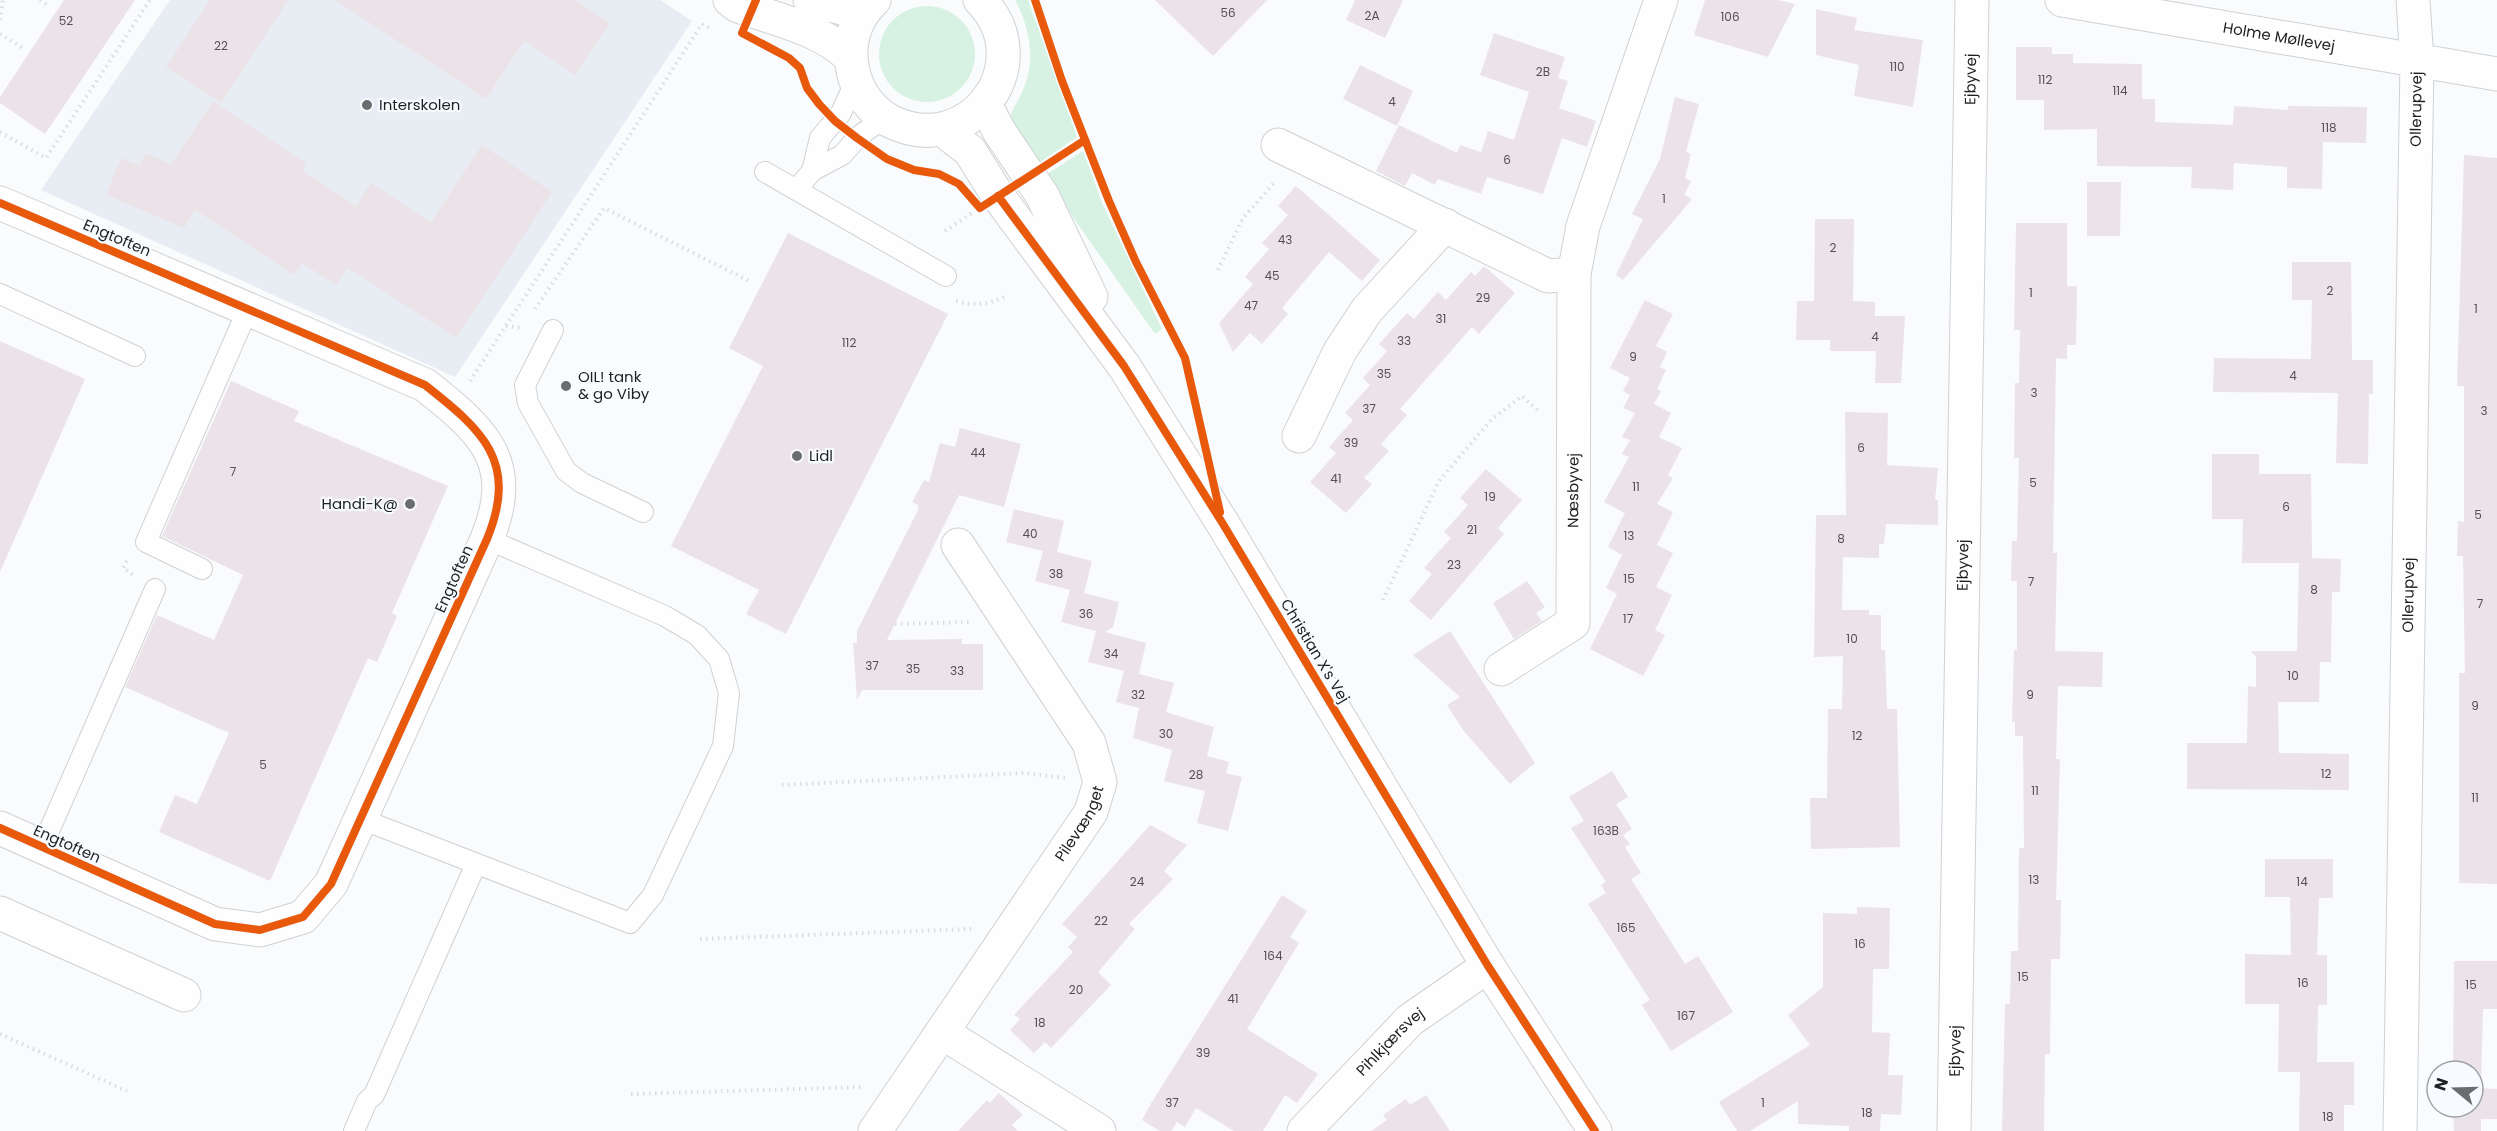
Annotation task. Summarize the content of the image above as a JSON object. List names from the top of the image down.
{
  "streets": {
    "street": [
      "Holme Møllevej",
      "Ejbyvej",
      "Ollerupvej",
      "Engtoften",
      "Næsbyvej",
      "Christian X's Vej",
      "Pilevænget",
      "Pihlkjærsvej"
    ]
  },
  "crossings": [
    ["Holme Møllevej", "Ollerupvej"],
    ["Christian X's Vej", "Pihlkjærsvej"]
  ],
  "places": [
    "Interskolen",
    "OIL! tank & go Viby",
    "Lidl",
    "Handi-K@"
  ],
  "house_numbers": [
    "56",
    "2A",
    "106",
    "52",
    "22",
    "110",
    "2B",
    "112",
    "114",
    "4",
    "118",
    "6",
    "1",
    "43",
    "2",
    "45",
    "2",
    "1",
    "29",
    "47",
    "1",
    "31",
    "4",
    "33",
    "112",
    "9",
    "35",
    "4",
    "3",
    "37",
    "3",
    "39",
    "6",
    "44",
    "7",
    "41",
    "5",
    "11",
    "19",
    "6",
    "5",
    "21",
    "40",
    "13",
    "8",
    "23",
    "38",
    "15",
    "7",
    "8",
    "7",
    "36",
    "17",
    "10",
    "34",
    "37",
    "35",
    "33",
    "10",
    "32",
    "9",
    "9",
    "30",
    "12",
    "5",
    "12",
    "28",
    "11",
    "11",
    "163B",
    "13",
    "24",
    "14",
    "22",
    "165",
    "16",
    "164",
    "15",
    "16",
    "15",
    "20",
    "41",
    "167",
    "18",
    "39",
    "37",
    "1",
    "18",
    "18"
  ],
  "north": "left"
}
